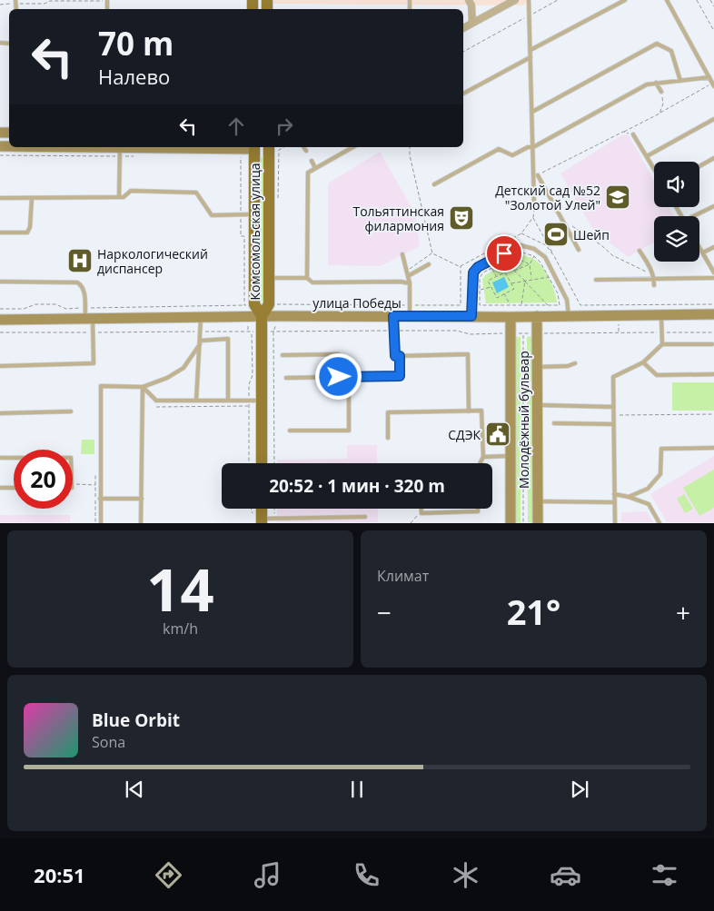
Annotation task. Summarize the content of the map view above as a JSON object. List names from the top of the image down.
{
  "streets": {
    "main road": ["Комсомольская улица", "улица Победы", "Молодёжный бульвар"]
  },
  "crossings": [
    ["Комсомольская улица", "улица Победы"],
    ["улица Победы", "Молодёжный бульвар"]
  ],
  "places": {
    "school or university": ["Детский сад №52 \"Золотой Улей\""],
    "theatre": ["Тольяттинская филармония"],
    "sports": ["Шейп"],
    "hospital": ["Наркологический диспансер"],
    "public building": ["СДЭК"]
  },
  "page": {
    "turn": ["70 m", "Налево"],
    "limit": "20",
    "trip": "20:52 · 1 мин · 320 m",
    "tile": [
      ["14", "km/h"],
      "Климат"
    ],
    "heat": ["−", "21°", "+"],
    "song": ["Blue Orbit", "Sona"],
    "tabs": "20:51"
  }
}
